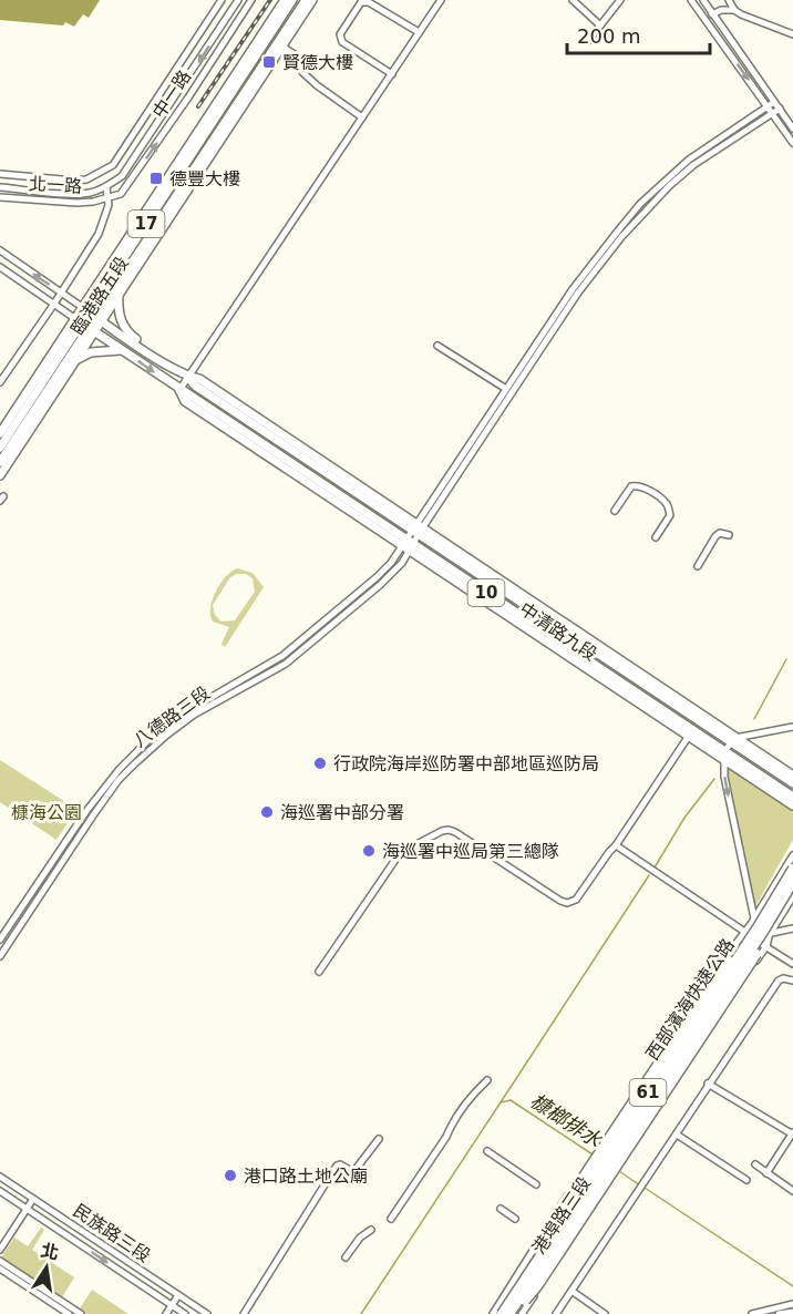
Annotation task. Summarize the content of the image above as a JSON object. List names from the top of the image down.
{
  "streets": {
    "highway": ["西部濱海快速公路", "61"],
    "main road": [
      "17",
      "臨港路五段",
      "10",
      "中清路九段"
    ],
    "street": [
      "中一路",
      "北一路",
      "八德路三段",
      "港埠路三段",
      "民族路三段"
    ]
  },
  "crossings": [
    ["中一路", "北一路"],
    ["臨港路五段", "中清路九段"],
    ["中清路九段", "八德路三段"],
    ["西部濱海快速公路", "港埠路三段"]
  ],
  "water": ["槺榔排水"],
  "parks": ["槺海公園"],
  "places": {
    "transit": ["賢德大樓", "德豐大樓"],
    "other": [
      "行政院海岸巡防署中部地區巡防局",
      "海巡署中部分署",
      "海巡署中巡局第三總隊",
      "港口路土地公廟"
    ]
  },
  "scale_bar": "200 m",
  "north": "top"
}
